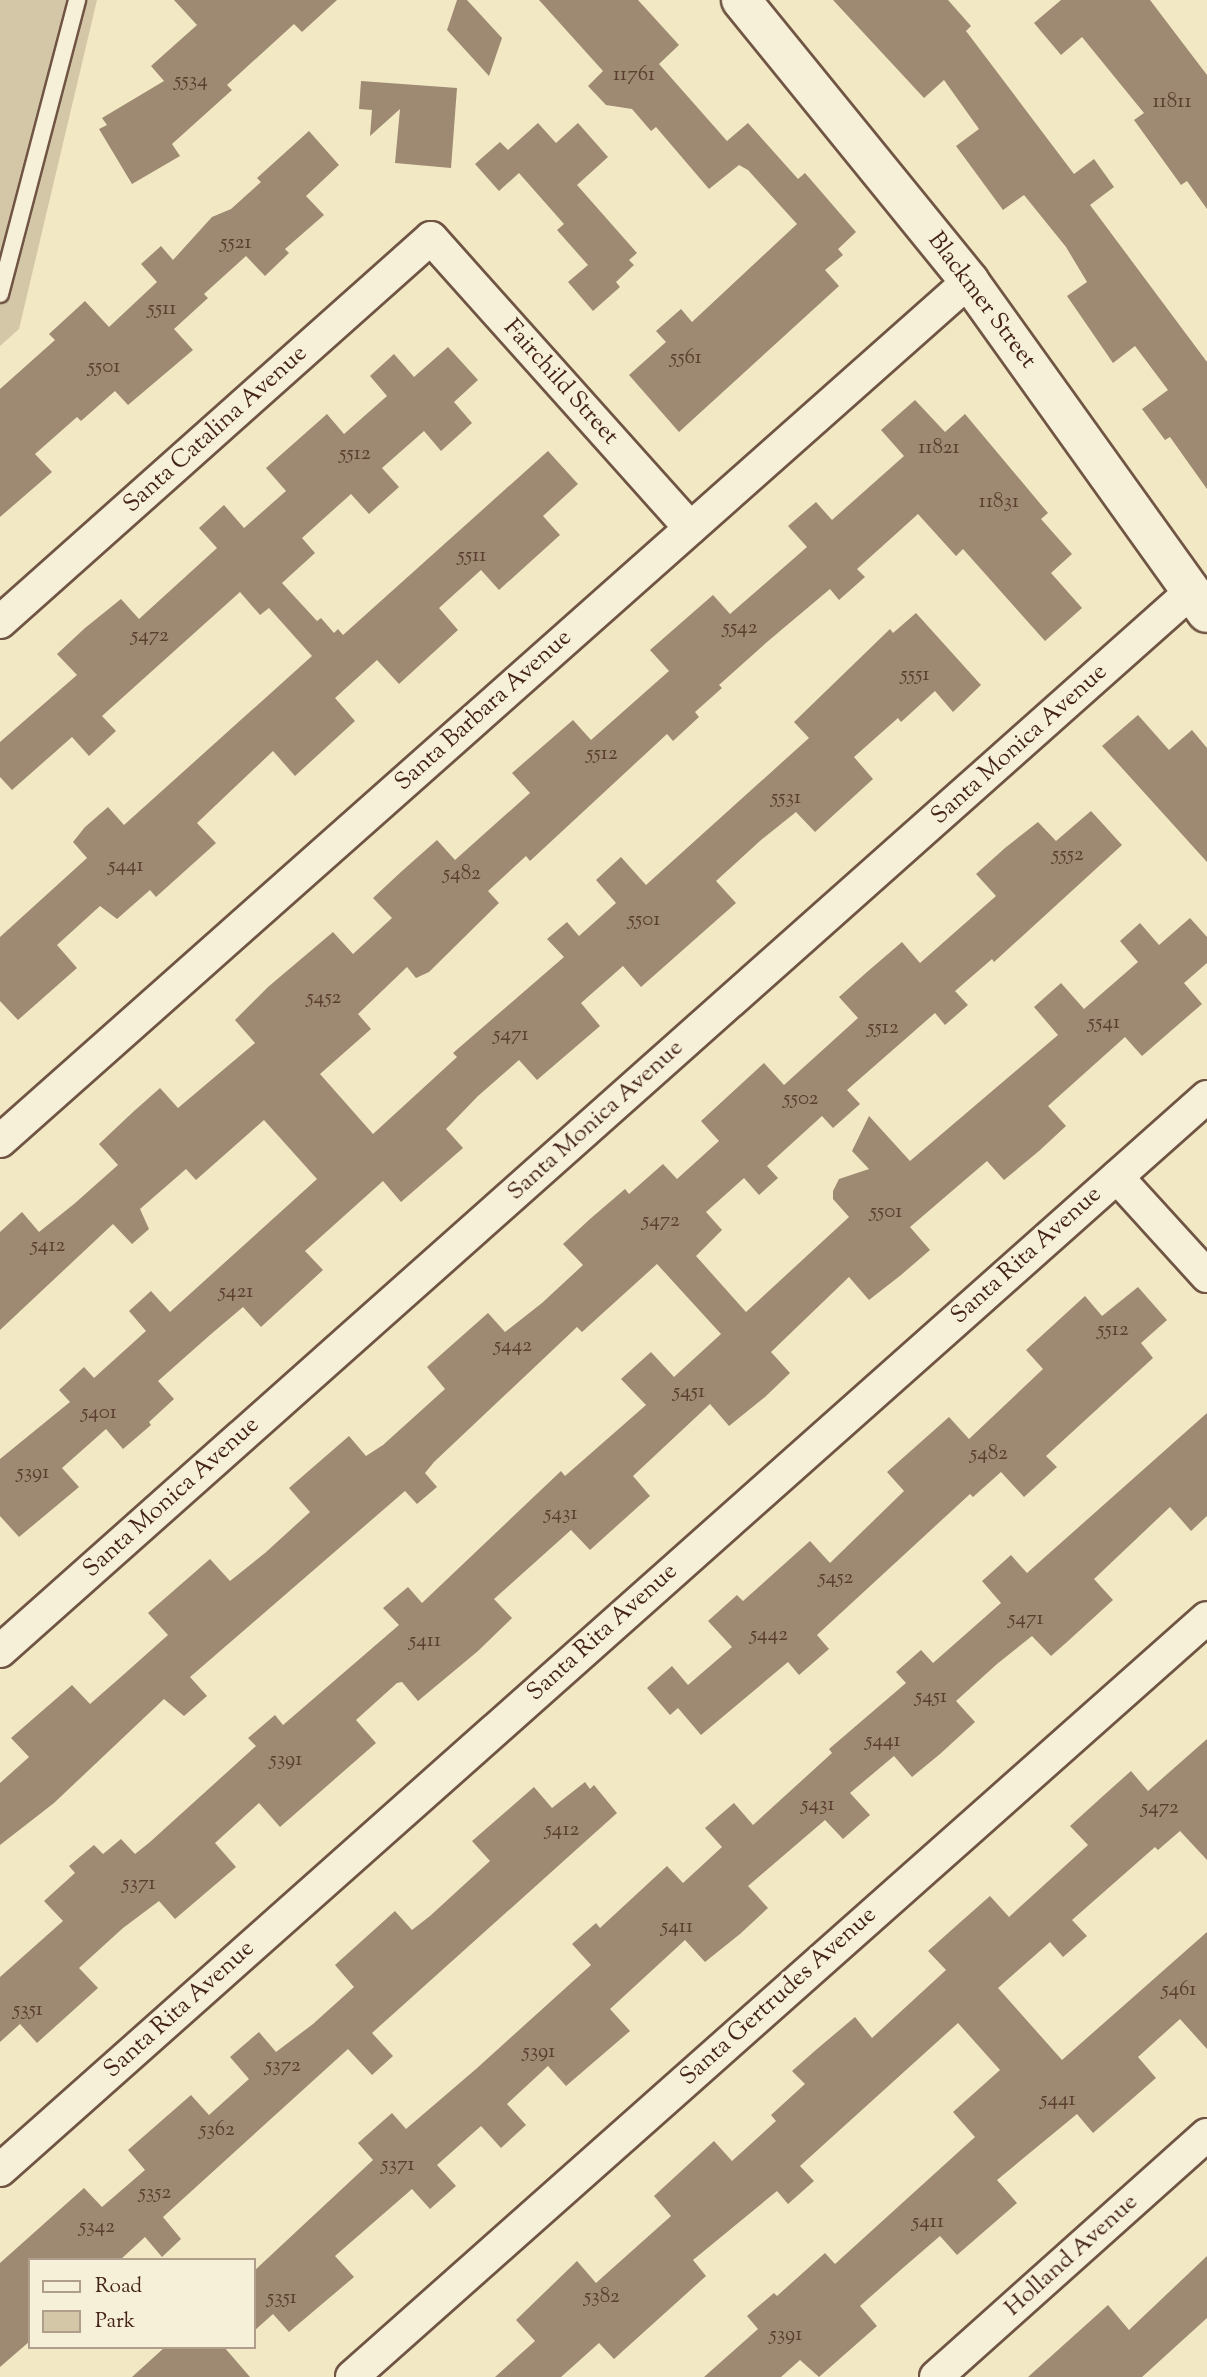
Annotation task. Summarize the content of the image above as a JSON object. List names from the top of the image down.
{
  "streets": {
    "street": [
      "Blackmer Street",
      "Fairchild Street",
      "Santa Catalina Avenue",
      "Santa Barbara Avenue",
      "Santa Monica Avenue",
      "Santa Rita Avenue",
      "Santa Gertrudes Avenue",
      "Holland Avenue"
    ]
  },
  "crossings": [
    ["Blackmer Street", "Santa Barbara Avenue"],
    ["Blackmer Street", "Santa Monica Avenue"],
    ["Fairchild Street", "Santa Catalina Avenue"],
    ["Fairchild Street", "Santa Barbara Avenue"]
  ],
  "house_numbers": [
    "11761",
    "5534",
    "11811",
    "5521",
    "5511",
    "5561",
    "5501",
    "11821",
    "5512",
    "11831",
    "5511",
    "5542",
    "5472",
    "5551",
    "5512",
    "5531",
    "5552",
    "5441",
    "5482",
    "5501",
    "5452",
    "5541",
    "5512",
    "5471",
    "5502",
    "5501",
    "5472",
    "5412",
    "5421",
    "5512",
    "5442",
    "5451",
    "5401",
    "5482",
    "5391",
    "5431",
    "5452",
    "5471",
    "5442",
    "5411",
    "5451",
    "5441",
    "5391",
    "5431",
    "5472",
    "5412",
    "5371",
    "5411",
    "5461",
    "5351",
    "5391",
    "5372",
    "5441",
    "5362",
    "5371",
    "5352",
    "5411",
    "5342",
    "5382",
    "5351",
    "5391"
  ],
  "legend": ["Road", "Park"]
}
